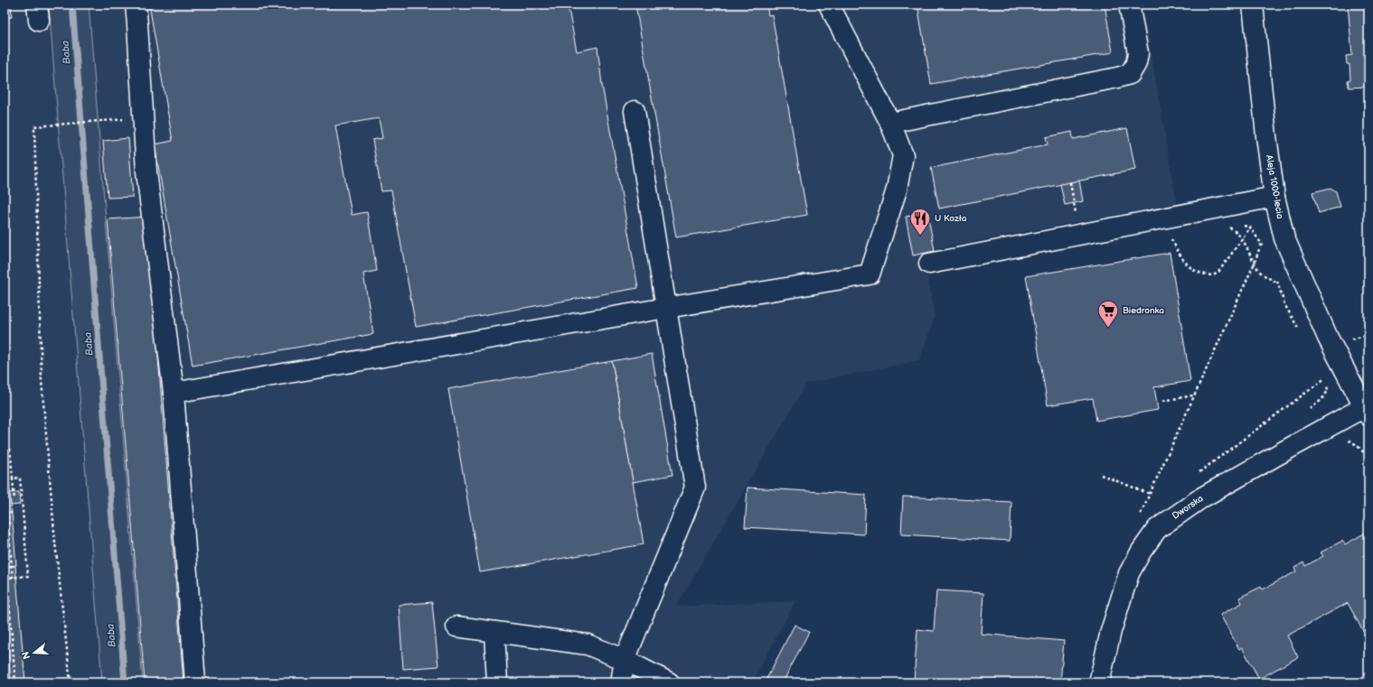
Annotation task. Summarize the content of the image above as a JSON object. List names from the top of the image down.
{
  "streets": {
    "street": ["Aleja 1000-lecia", "Dworska"]
  },
  "crossings": [
    ["Aleja 1000-lecia", "Dworska"]
  ],
  "water": ["Baba"],
  "places": {
    "restaurant": ["U Kozła"],
    "supermarket": ["Biedronka"]
  },
  "north": "left"
}
